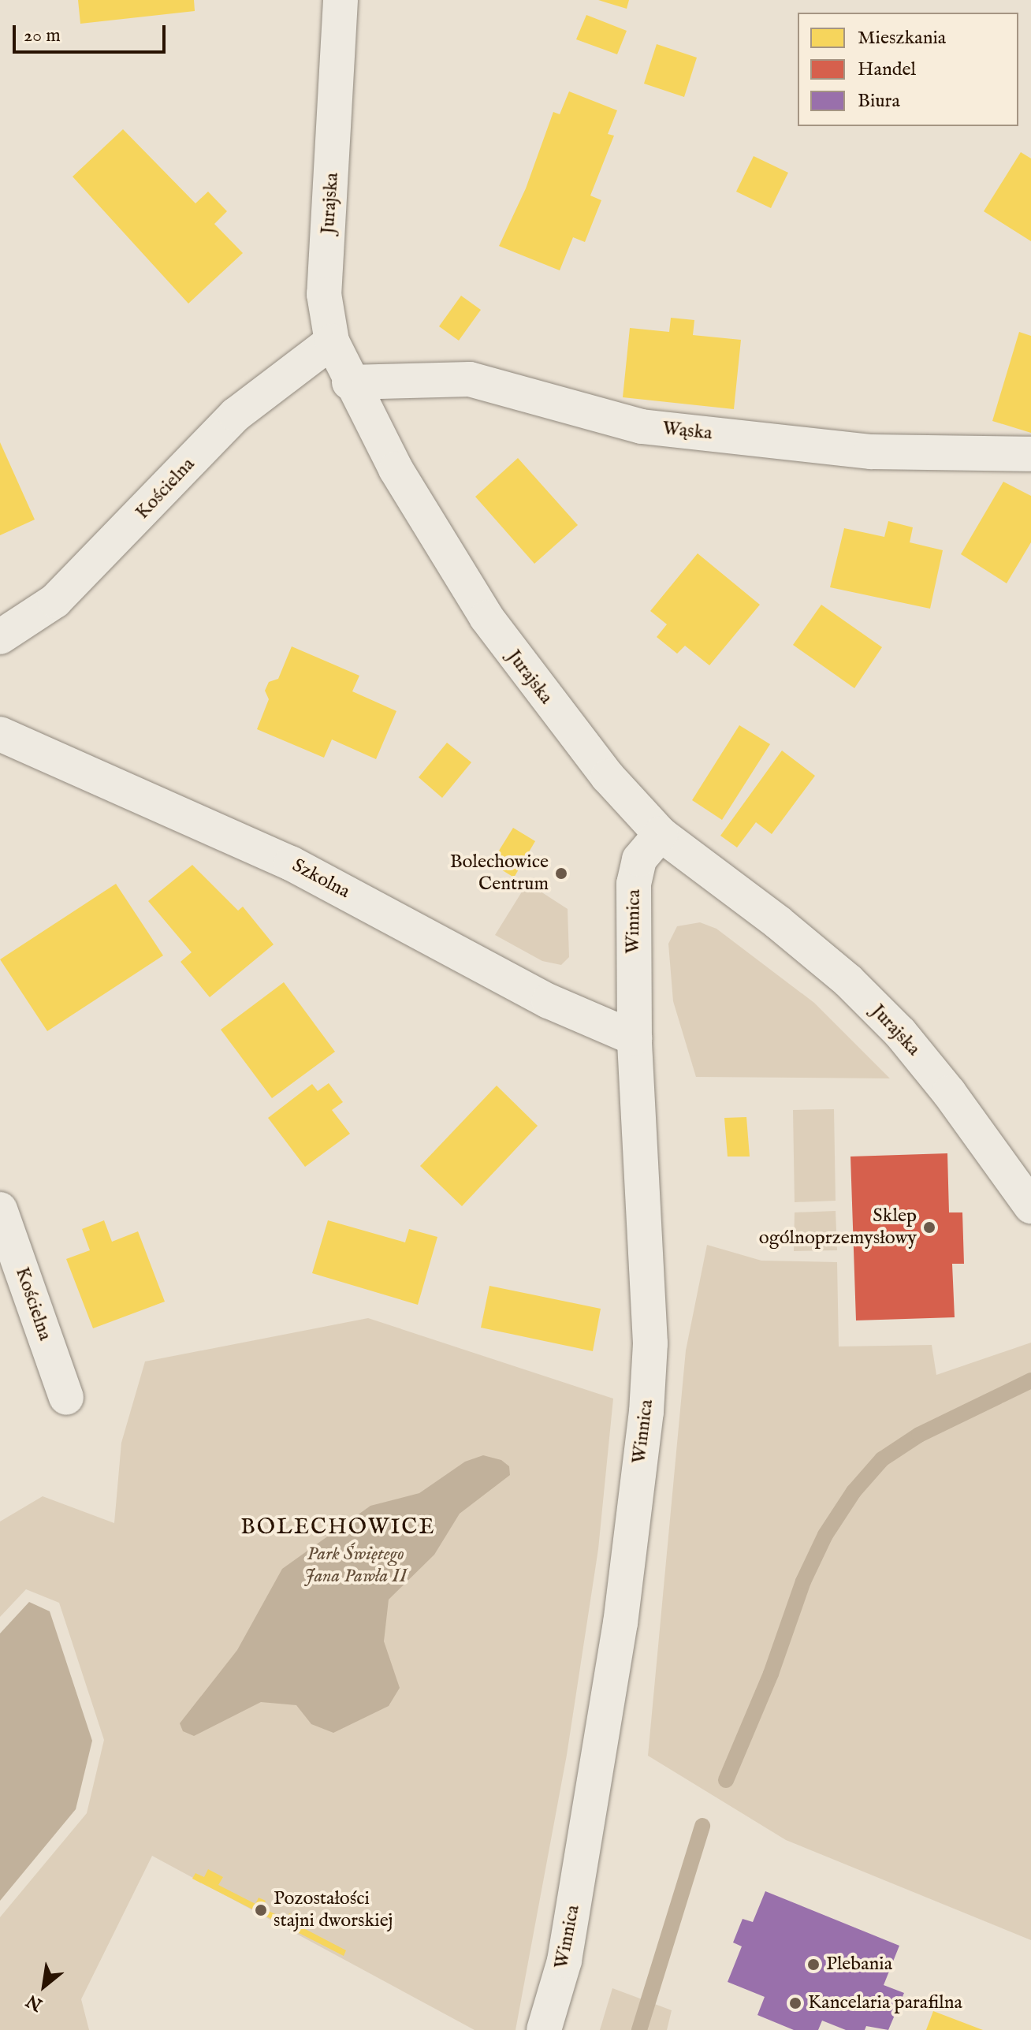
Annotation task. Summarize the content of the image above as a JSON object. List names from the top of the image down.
{
  "streets": {
    "street": [
      "Jurajska",
      "Wąska",
      "Kościelna",
      "Szkolna",
      "Winnica"
    ]
  },
  "crossings": [
    ["Jurajska", "Wąska"],
    ["Jurajska", "Kościelna"],
    ["Jurajska", "Winnica"],
    ["Szkolna", "Winnica"]
  ],
  "districts": ["BOLECHOWICE"],
  "parks": ["Park Świętego Jana Pawła II"],
  "places": [
    "Bolechowice Centrum",
    "Sklep ogólnoprzemysłowy",
    "Pozostałości stajni dworskiej",
    "Plebania",
    "Kancelaria parafilna"
  ],
  "legend": ["Mieszkania", "Handel", "Biura"],
  "scale_bar": "20 m",
  "north": "bottom left"
}
